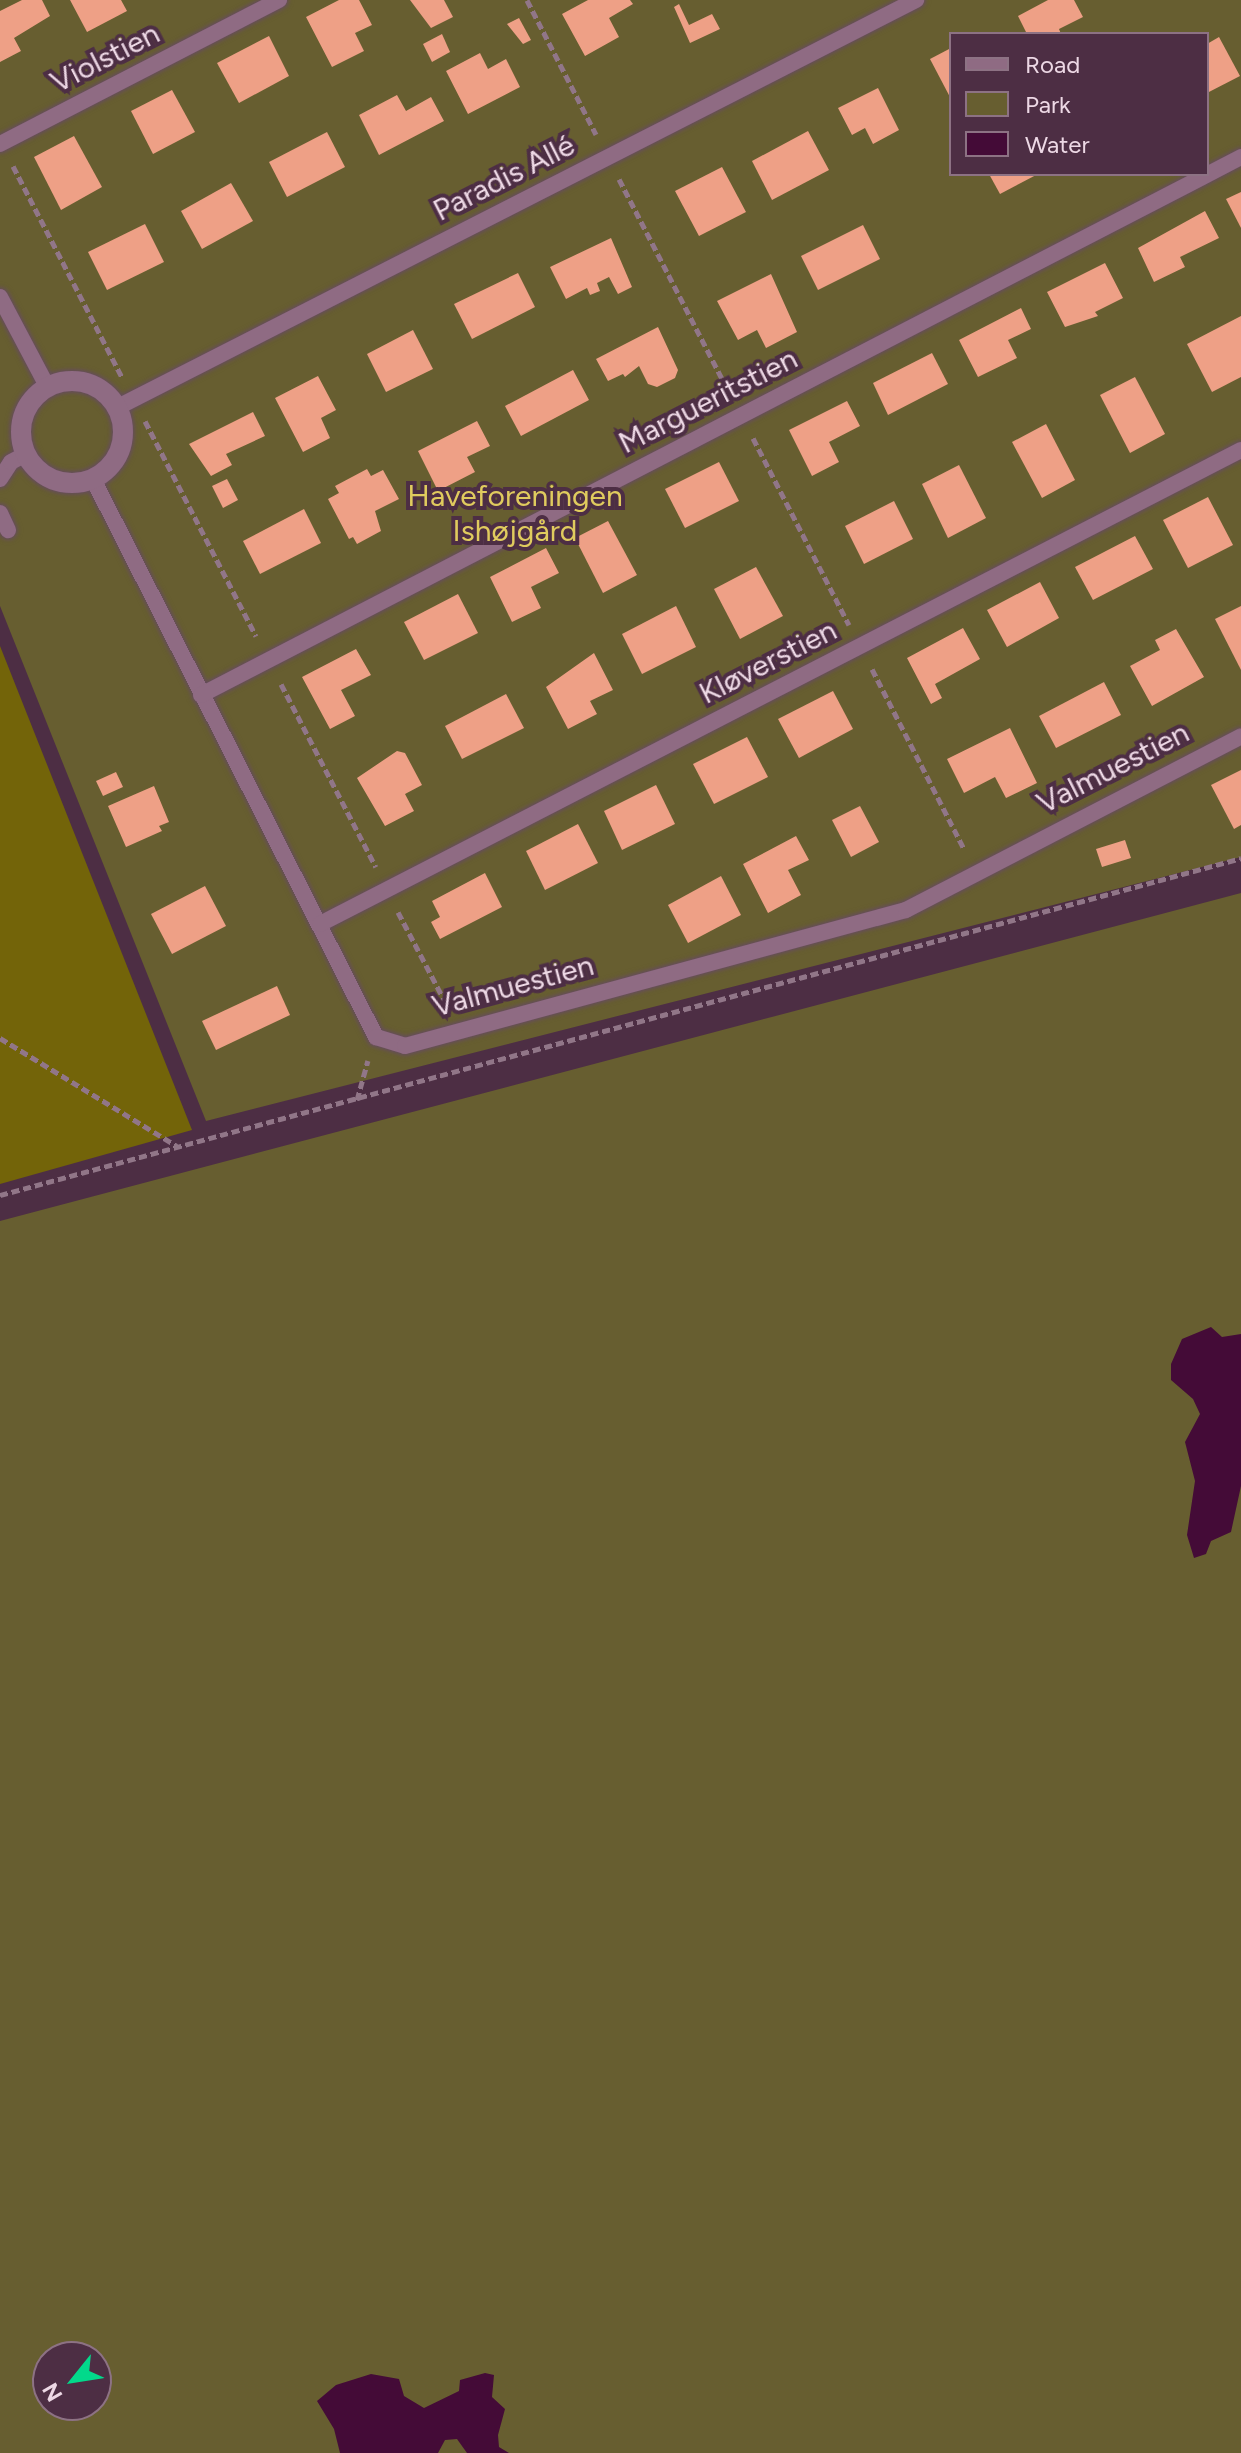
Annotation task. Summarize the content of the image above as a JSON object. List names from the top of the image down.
{
  "streets": {
    "lane": [
      "Violstien",
      "Paradis Allé",
      "Margueritstien",
      "Kløverstien",
      "Valmuestien"
    ]
  },
  "parks": ["Haveforeningen Ishøjgård"],
  "legend": ["Road", "Park", "Water"],
  "north": "bottom left"
}
